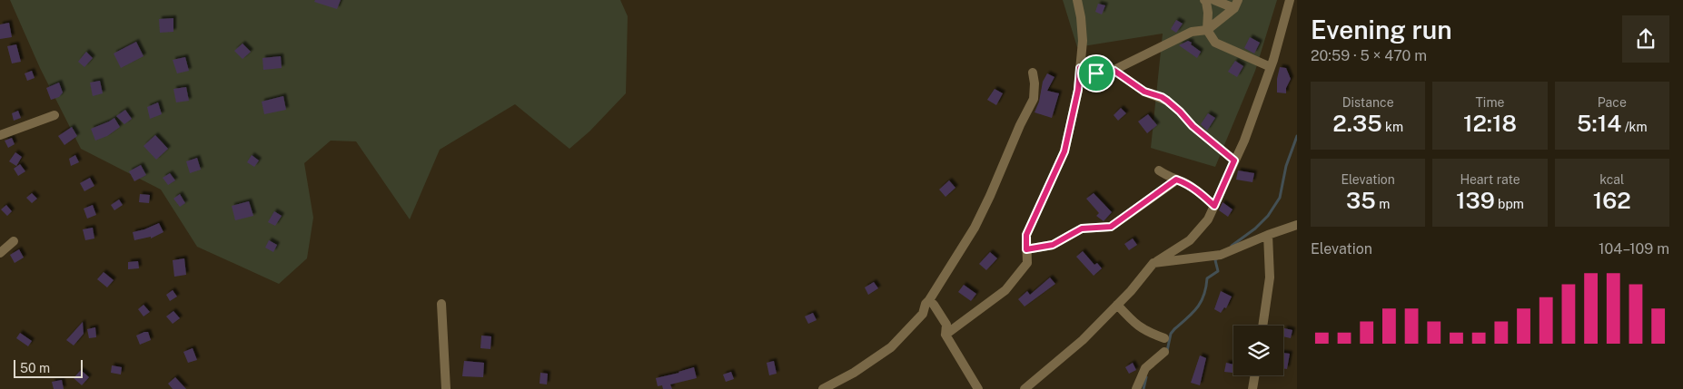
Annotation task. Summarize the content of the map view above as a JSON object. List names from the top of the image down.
{
  "scale_bar": "50 m",
  "page": {
    "heading": ["Evening run", "20:59 · 5 × 470 m"],
    "stats": [
      ["Distance", "2.35 km"],
      ["Time", "12:18"],
      ["Pace", "5:14 /km"],
      ["Elevation", "35 m"],
      ["Heart rate", "139 bpm"],
      ["kcal", "162"]
    ],
    "chart": ["Elevation", "104–109 m"],
    "scale": "50 m"
  }
}
